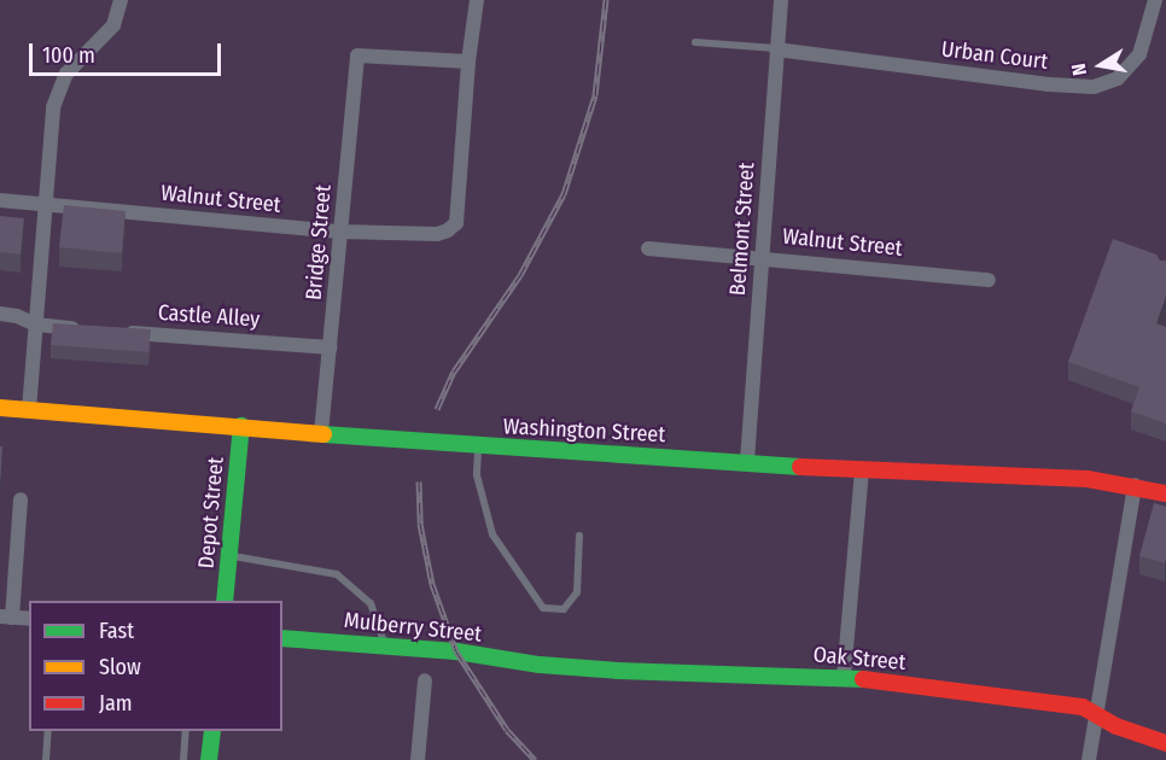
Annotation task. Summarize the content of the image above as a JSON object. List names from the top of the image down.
{
  "streets": {
    "main road": [
      "Washington Street",
      "Depot Street",
      "Mulberry Street",
      "Oak Street"
    ],
    "street": [
      "Urban Court",
      "Walnut Street",
      "Belmont Street",
      "Bridge Street",
      "Castle Alley"
    ]
  },
  "crossings": [
    ["Urban Court", "Belmont Street"],
    ["Walnut Street", "Belmont Street"],
    ["Walnut Street", "Bridge Street"],
    ["Belmont Street", "Washington Street"],
    ["Bridge Street", "Castle Alley"],
    ["Bridge Street", "Washington Street"],
    ["Washington Street", "Depot Street"],
    ["Mulberry Street", "Oak Street"]
  ],
  "legend": ["Fast", "Slow", "Jam"],
  "scale_bar": "100 m",
  "north": "left"
}
